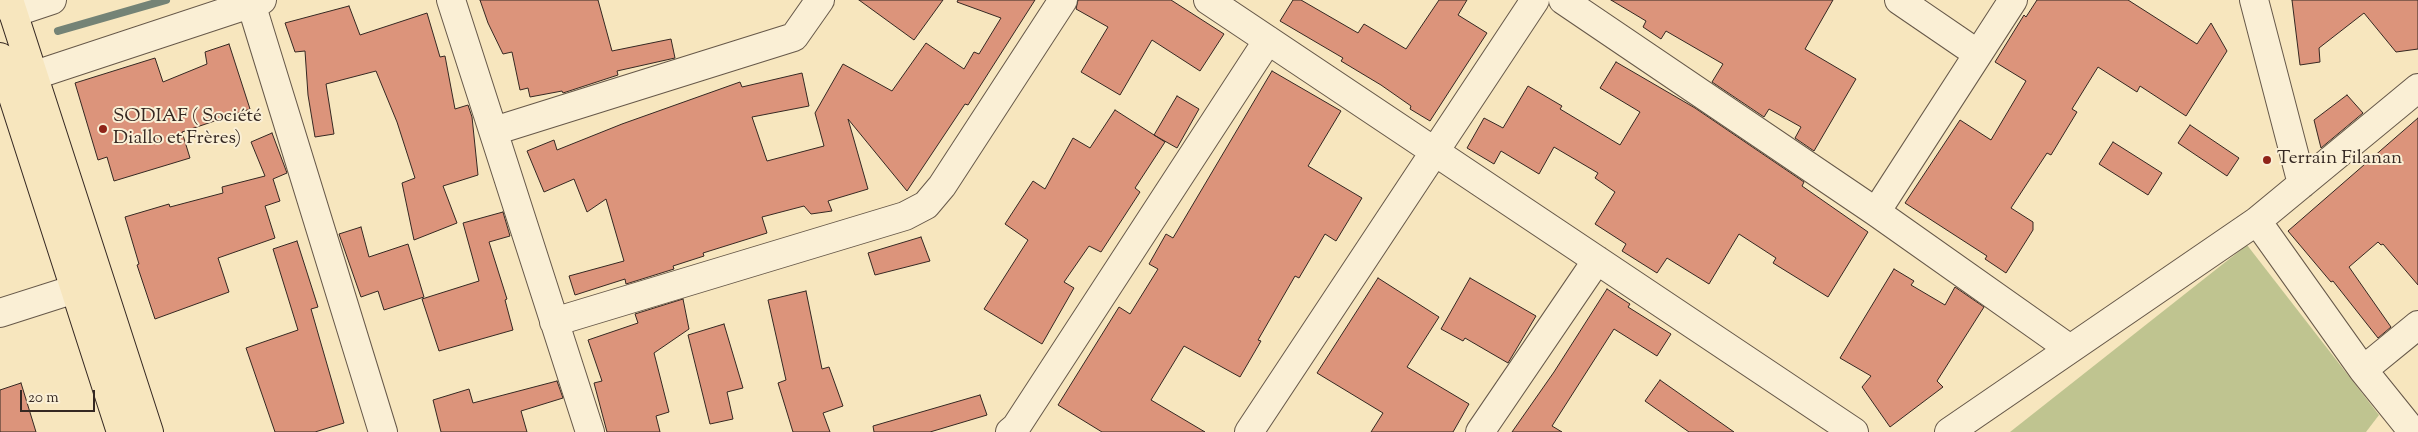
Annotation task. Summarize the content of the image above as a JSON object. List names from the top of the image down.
{
  "places": ["SODIAF ( Société Diallo et Frères)", "Terrain Filanan"],
  "scale_bar": "20 m"
}
